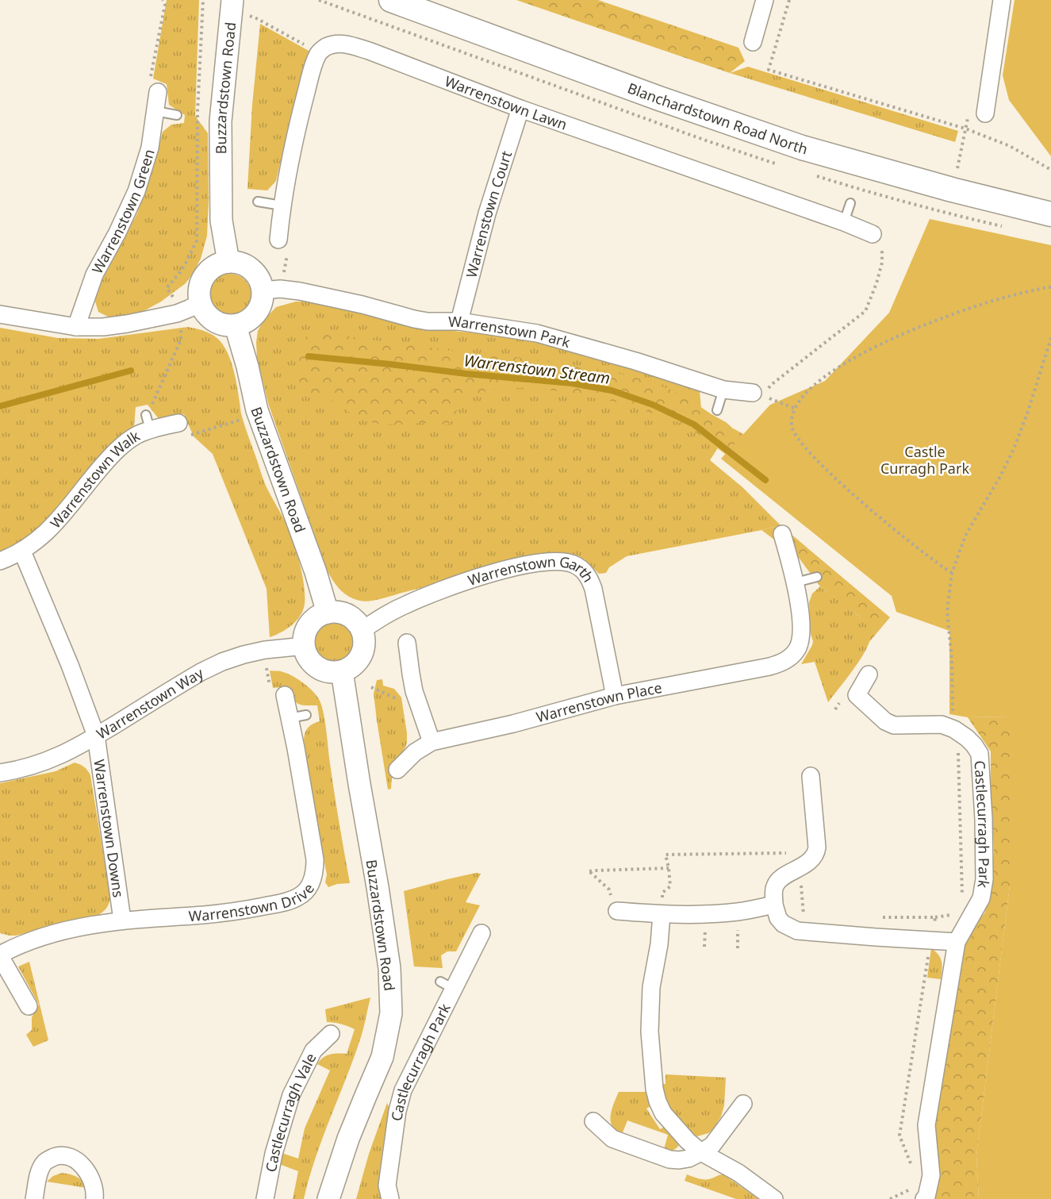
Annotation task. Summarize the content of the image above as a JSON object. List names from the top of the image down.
{
  "streets": {
    "main road": ["Blanchardstown Road North"],
    "street": [
      "Buzzardstown Road",
      "Warrenstown Lawn",
      "Warrenstown Green",
      "Warrenstown Court",
      "Warrenstown Park",
      "Warrenstown Walk",
      "Warrenstown Garth",
      "Warrenstown Place",
      "Warrenstown Way",
      "Castlecurragh Park",
      "Warrenstown Downs",
      "Warrenstown Drive",
      "Castlecurragh Vale"
    ]
  },
  "crossings": [
    ["Buzzardstown Road", "Warrenstown Park"],
    ["Buzzardstown Road", "Warrenstown Garth"],
    ["Buzzardstown Road", "Warrenstown Way"],
    ["Warrenstown Lawn", "Warrenstown Court"],
    ["Warrenstown Court", "Warrenstown Park"],
    ["Warrenstown Garth", "Warrenstown Place"],
    ["Warrenstown Garth", "Warrenstown Way"],
    ["Warrenstown Way", "Warrenstown Downs"],
    ["Warrenstown Downs", "Warrenstown Drive"]
  ],
  "water": ["Warrenstown Stream"],
  "parks": ["Castle Curragh Park"]
}
